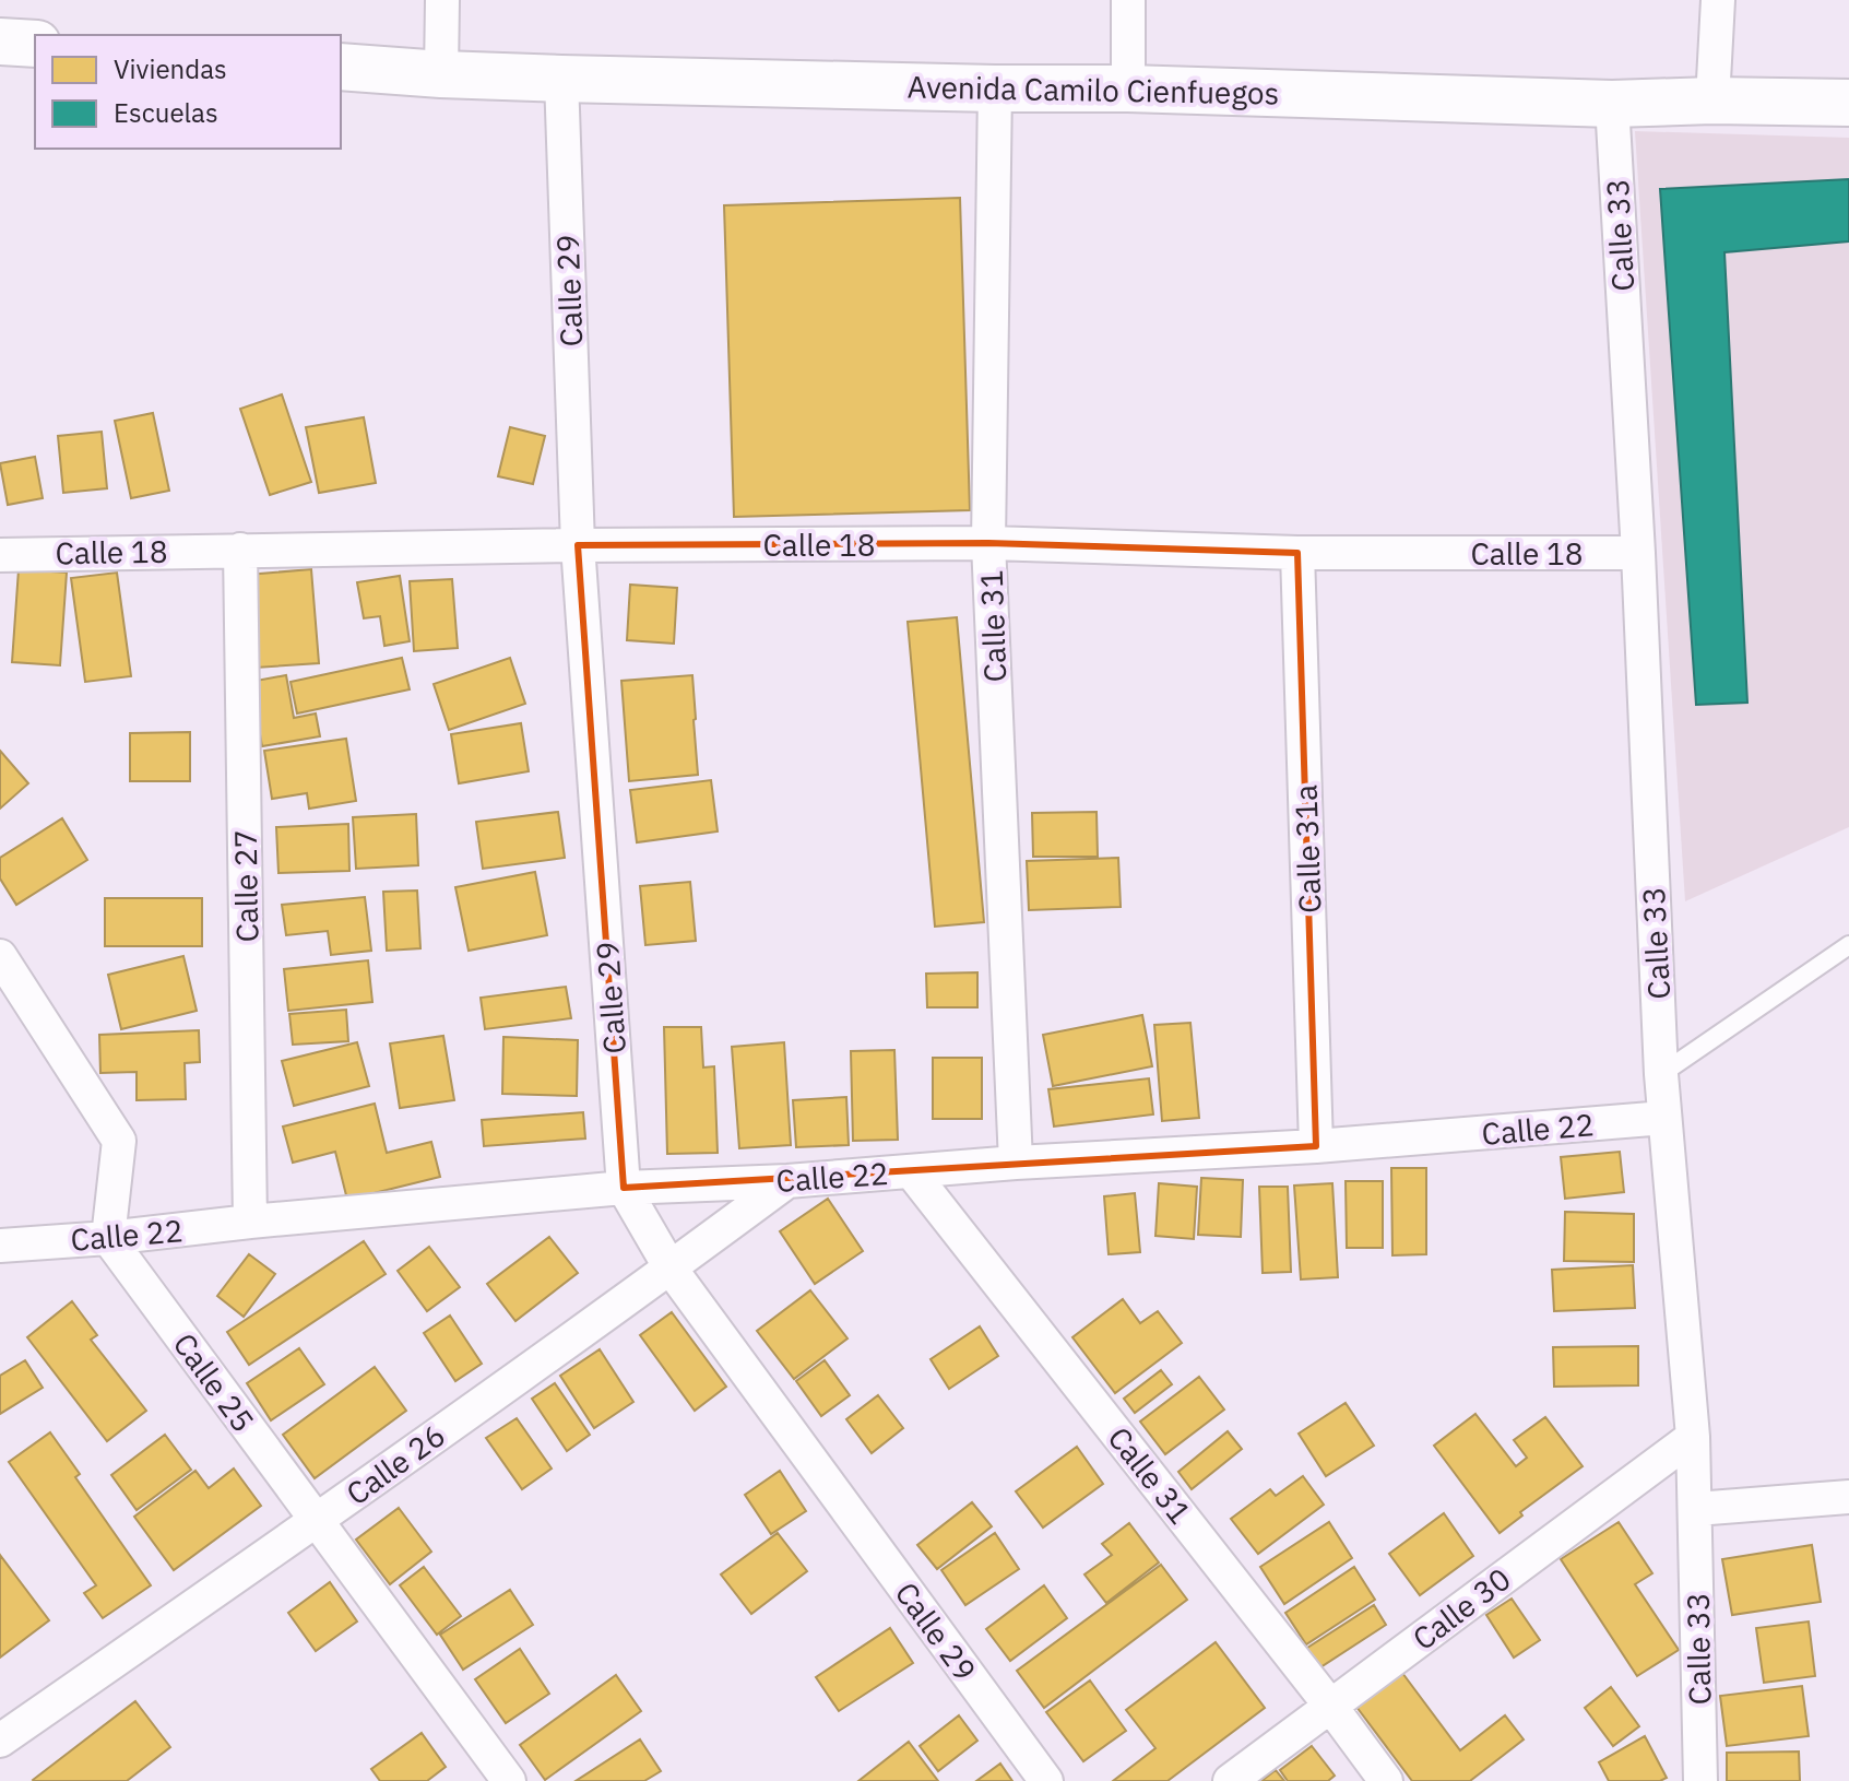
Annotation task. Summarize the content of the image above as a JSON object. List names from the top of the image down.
{
  "streets": {
    "main road": ["Avenida Camilo Cienfuegos"],
    "street": [
      "Calle 33",
      "Calle 29",
      "Calle 18",
      "Calle 31",
      "Calle 31a",
      "Calle 27",
      "Calle 22",
      "Calle 25",
      "Calle 26",
      "Calle 30"
    ]
  },
  "crossings": [
    ["Avenida Camilo Cienfuegos", "Calle 33"],
    ["Avenida Camilo Cienfuegos", "Calle 29"],
    ["Avenida Camilo Cienfuegos", "Calle 31"],
    ["Calle 33", "Calle 18"],
    ["Calle 33", "Calle 22"],
    ["Calle 33", "Calle 30"],
    ["Calle 29", "Calle 18"],
    ["Calle 29", "Calle 22"],
    ["Calle 29", "Calle 26"],
    ["Calle 18", "Calle 31"],
    ["Calle 18", "Calle 31a"],
    ["Calle 18", "Calle 27"],
    ["Calle 31", "Calle 22"],
    ["Calle 31", "Calle 30"],
    ["Calle 31a", "Calle 22"],
    ["Calle 27", "Calle 22"],
    ["Calle 22", "Calle 25"],
    ["Calle 22", "Calle 26"],
    ["Calle 25", "Calle 26"]
  ],
  "legend": ["Viviendas", "Escuelas"]
}
